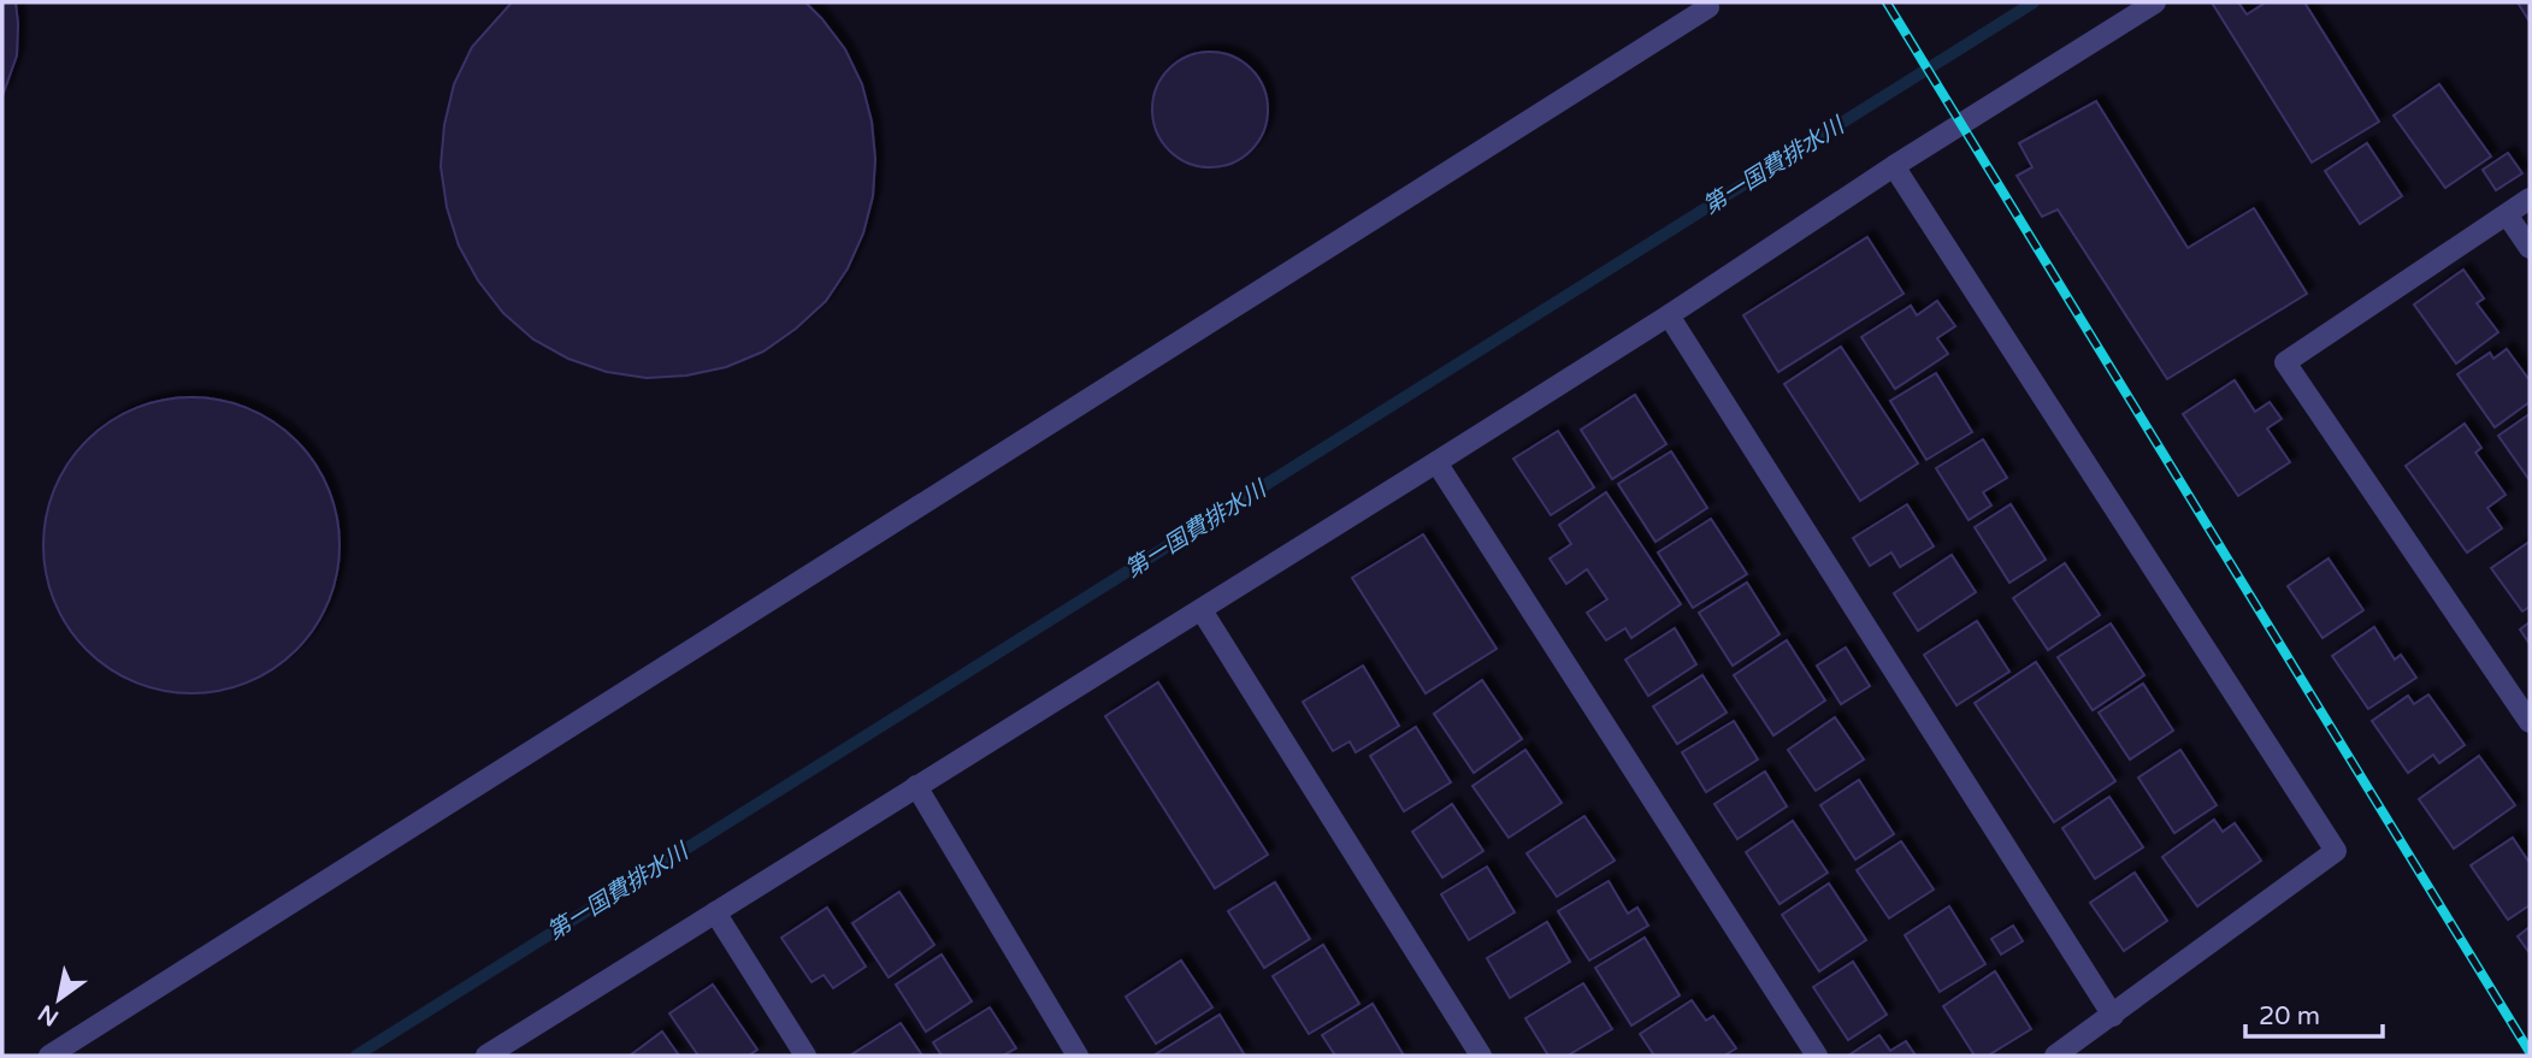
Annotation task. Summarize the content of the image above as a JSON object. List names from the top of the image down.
{
  "water": ["第一国費排水川"],
  "scale_bar": "20 m",
  "north": "bottom left"
}
